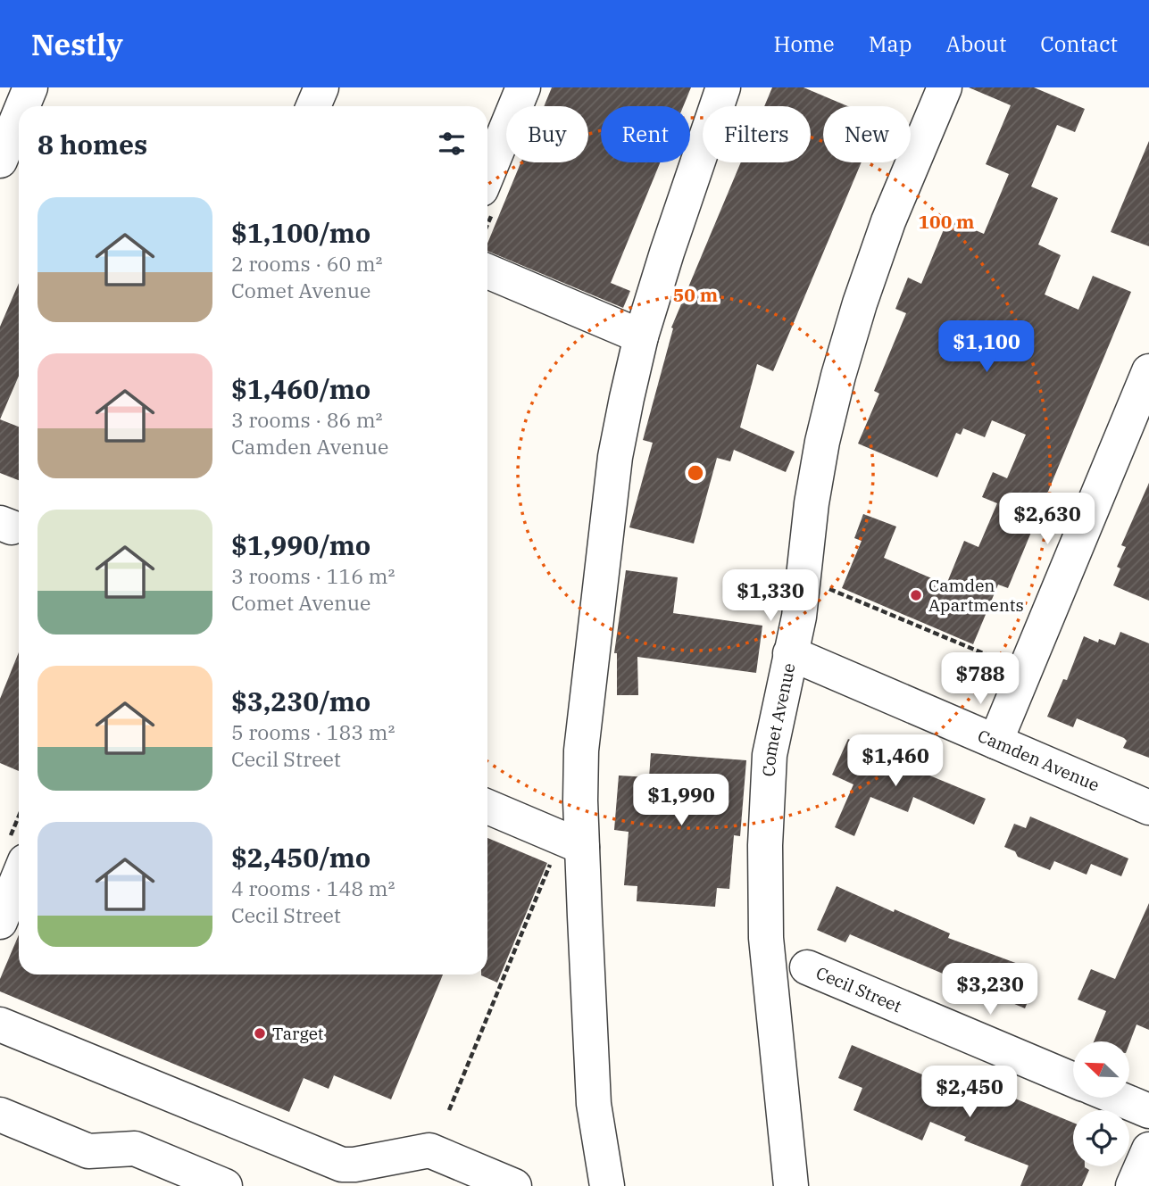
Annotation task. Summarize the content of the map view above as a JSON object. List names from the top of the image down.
{
  "streets": {
    "street": ["Comet Avenue", "Camden Avenue", "Cecil Street"]
  },
  "crossings": [
    ["Comet Avenue", "Camden Avenue"]
  ],
  "places": ["Camden Apartments", "Target"],
  "north": "top left",
  "page": {
    "header": "Nestly",
    "nav": [
      "Home",
      "Map",
      "About",
      "Contact"
    ],
    "chip": [
      "Buy",
      "Rent",
      "Filters",
      "New"
    ],
    "heading": "8 homes",
    "list": [
      {
        "name": "$1,100/mo",
        "note": "2 rooms · 60 m² · Comet Avenue"
      },
      {
        "name": "$1,460/mo",
        "note": "3 rooms · 86 m² · Camden Avenue"
      },
      {
        "name": "$1,990/mo",
        "note": "3 rooms · 116 m² · Comet Avenue"
      },
      {
        "name": "$3,230/mo",
        "note": "5 rooms · 183 m² · Cecil Street"
      },
      {
        "name": "$2,450/mo",
        "note": "4 rooms · 148 m² · Cecil Street"
      }
    ],
    "price": [
      "$1,100",
      "$2,630",
      "$1,330",
      "$788",
      "$1,460",
      "$1,990",
      "$3,230",
      "$2,450"
    ]
  },
  "rings": ["100 m", "50 m"]
}
